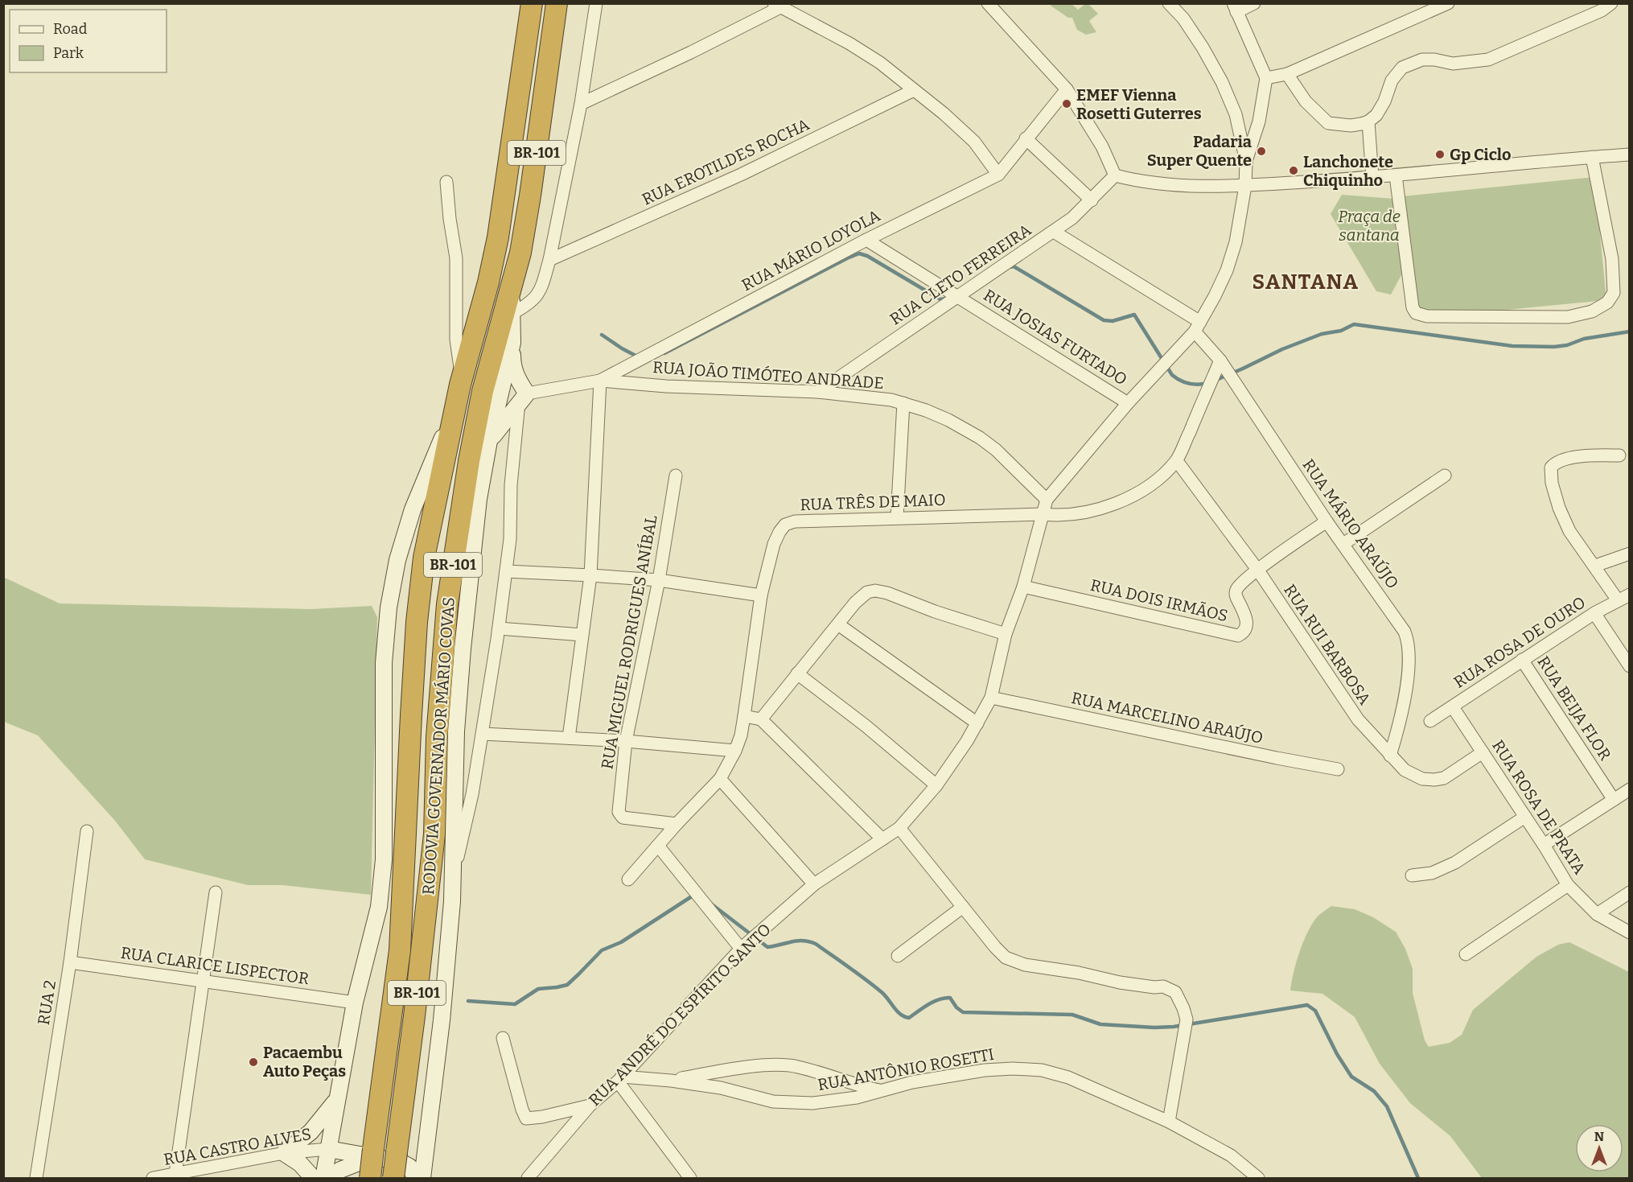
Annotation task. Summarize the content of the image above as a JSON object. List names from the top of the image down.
{
  "streets": {
    "highway": ["BR-101", "RODOVIA GOVERNADOR MÁRIO COVAS"],
    "street": [
      "RUA EROTILDES ROCHA",
      "RUA MÁRIO LOYOLA",
      "RUA CLETO FERREIRA",
      "RUA JOSIAS FURTADO",
      "RUA JOÃO TIMÓTEO ANDRADE",
      "RUA TRÊS DE MAIO",
      "RUA MÁRIO ARAÚJO",
      "RUA DOIS IRMÃOS",
      "RUA MIGUEL RODRIGUES ANÍBAL",
      "RUA ROSA DE OURO",
      "RUA RUI BARBOSA",
      "RUA BEIJA FLOR",
      "RUA MARCELINO ARAÚJO",
      "RUA ROSA DE PRATA",
      "RUA CLARICE LISPECTOR",
      "RUA 2",
      "RUA ANDRÉ DO ESPÍRITO SANTO",
      "RUA ANTÔNIO ROSETTI",
      "RUA CASTRO ALVES"
    ]
  },
  "crossings": [
    ["RUA MÁRIO LOYOLA", "RUA JOSIAS FURTADO"],
    ["RUA MÁRIO LOYOLA", "RUA JOÃO TIMÓTEO ANDRADE"],
    ["RUA CLETO FERREIRA", "RUA JOSIAS FURTADO"],
    ["RUA CLETO FERREIRA", "RUA JOÃO TIMÓTEO ANDRADE"],
    ["RUA CLETO FERREIRA", "RUA MÁRIO ARAÚJO"],
    ["RUA JOSIAS FURTADO", "RUA ANDRÉ DO ESPÍRITO SANTO"],
    ["RUA JOÃO TIMÓTEO ANDRADE", "RUA ANDRÉ DO ESPÍRITO SANTO"],
    ["RUA TRÊS DE MAIO", "RUA MIGUEL RODRIGUES ANÍBAL"],
    ["RUA TRÊS DE MAIO", "RUA RUI BARBOSA"],
    ["RUA TRÊS DE MAIO", "RUA ANDRÉ DO ESPÍRITO SANTO"],
    ["RUA MÁRIO ARAÚJO", "RUA DOIS IRMÃOS"],
    ["RUA MÁRIO ARAÚJO", "RUA RUI BARBOSA"],
    ["RUA MÁRIO ARAÚJO", "RUA ANDRÉ DO ESPÍRITO SANTO"],
    ["RUA DOIS IRMÃOS", "RUA RUI BARBOSA"],
    ["RUA DOIS IRMÃOS", "RUA ANDRÉ DO ESPÍRITO SANTO"],
    ["RUA ROSA DE OURO", "RUA BEIJA FLOR"],
    ["RUA ROSA DE OURO", "RUA ROSA DE PRATA"],
    ["RUA RUI BARBOSA", "RUA ROSA DE PRATA"],
    ["RUA MARCELINO ARAÚJO", "RUA ANDRÉ DO ESPÍRITO SANTO"],
    ["RODOVIA GOVERNADOR MÁRIO COVAS", "RUA CLARICE LISPECTOR"],
    ["RODOVIA GOVERNADOR MÁRIO COVAS", "RUA CASTRO ALVES"],
    ["RUA CLARICE LISPECTOR", "RUA 2"],
    ["RUA ANDRÉ DO ESPÍRITO SANTO", "RUA ANTÔNIO ROSETTI"]
  ],
  "districts": ["SANTANA"],
  "parks": ["Praça de santana"],
  "places": [
    "EMEF Vienna Rosetti Guterres",
    "Padaria Super Quente",
    "Gp Ciclo",
    "Lanchonete Chiquinho",
    "Pacaembu Auto Peças"
  ],
  "legend": ["Road", "Park"],
  "north": "top"
}
